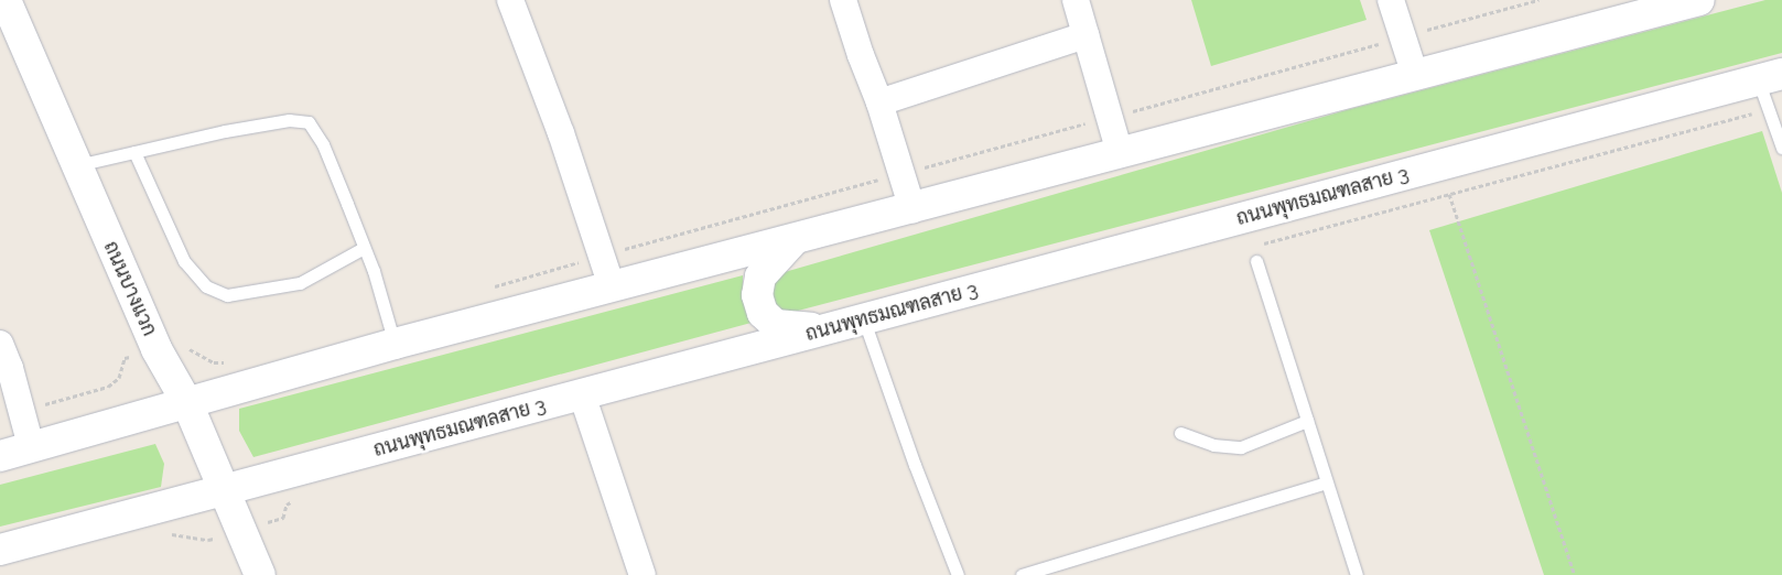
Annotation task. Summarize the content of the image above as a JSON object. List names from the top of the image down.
{
  "streets": {
    "main road": ["ถนนพุทธมณฑลสาย 3", "ถนนบางแวก"]
  },
  "crossings": [
    ["ถนนพุทธมณฑลสาย 3", "ถนนบางแวก"]
  ]
}
